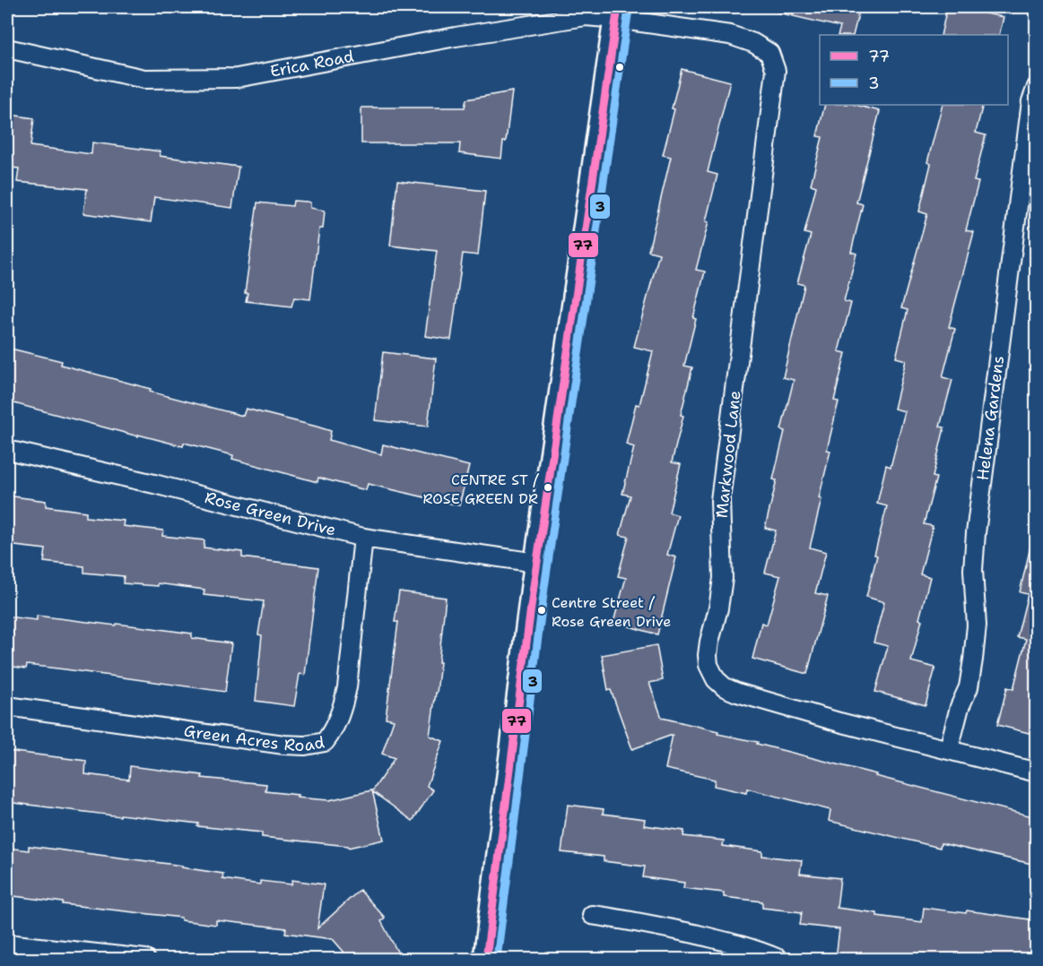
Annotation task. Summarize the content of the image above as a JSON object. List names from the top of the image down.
{
  "streets": {
    "street": [
      "Erica Road",
      "Helena Gardens",
      "Markwood Lane",
      "Rose Green Drive",
      "Green Acres Road"
    ]
  },
  "crossings": [
    ["Erica Road", "Markwood Lane"],
    ["Helena Gardens", "Markwood Lane"],
    ["Rose Green Drive", "Green Acres Road"]
  ],
  "places": ["CENTRE ST / ROSE GREEN DR", "Centre Street / Rose Green Drive"],
  "lines": ["transit line 77", "transit line 3"],
  "legend": ["77", "3"]
}
